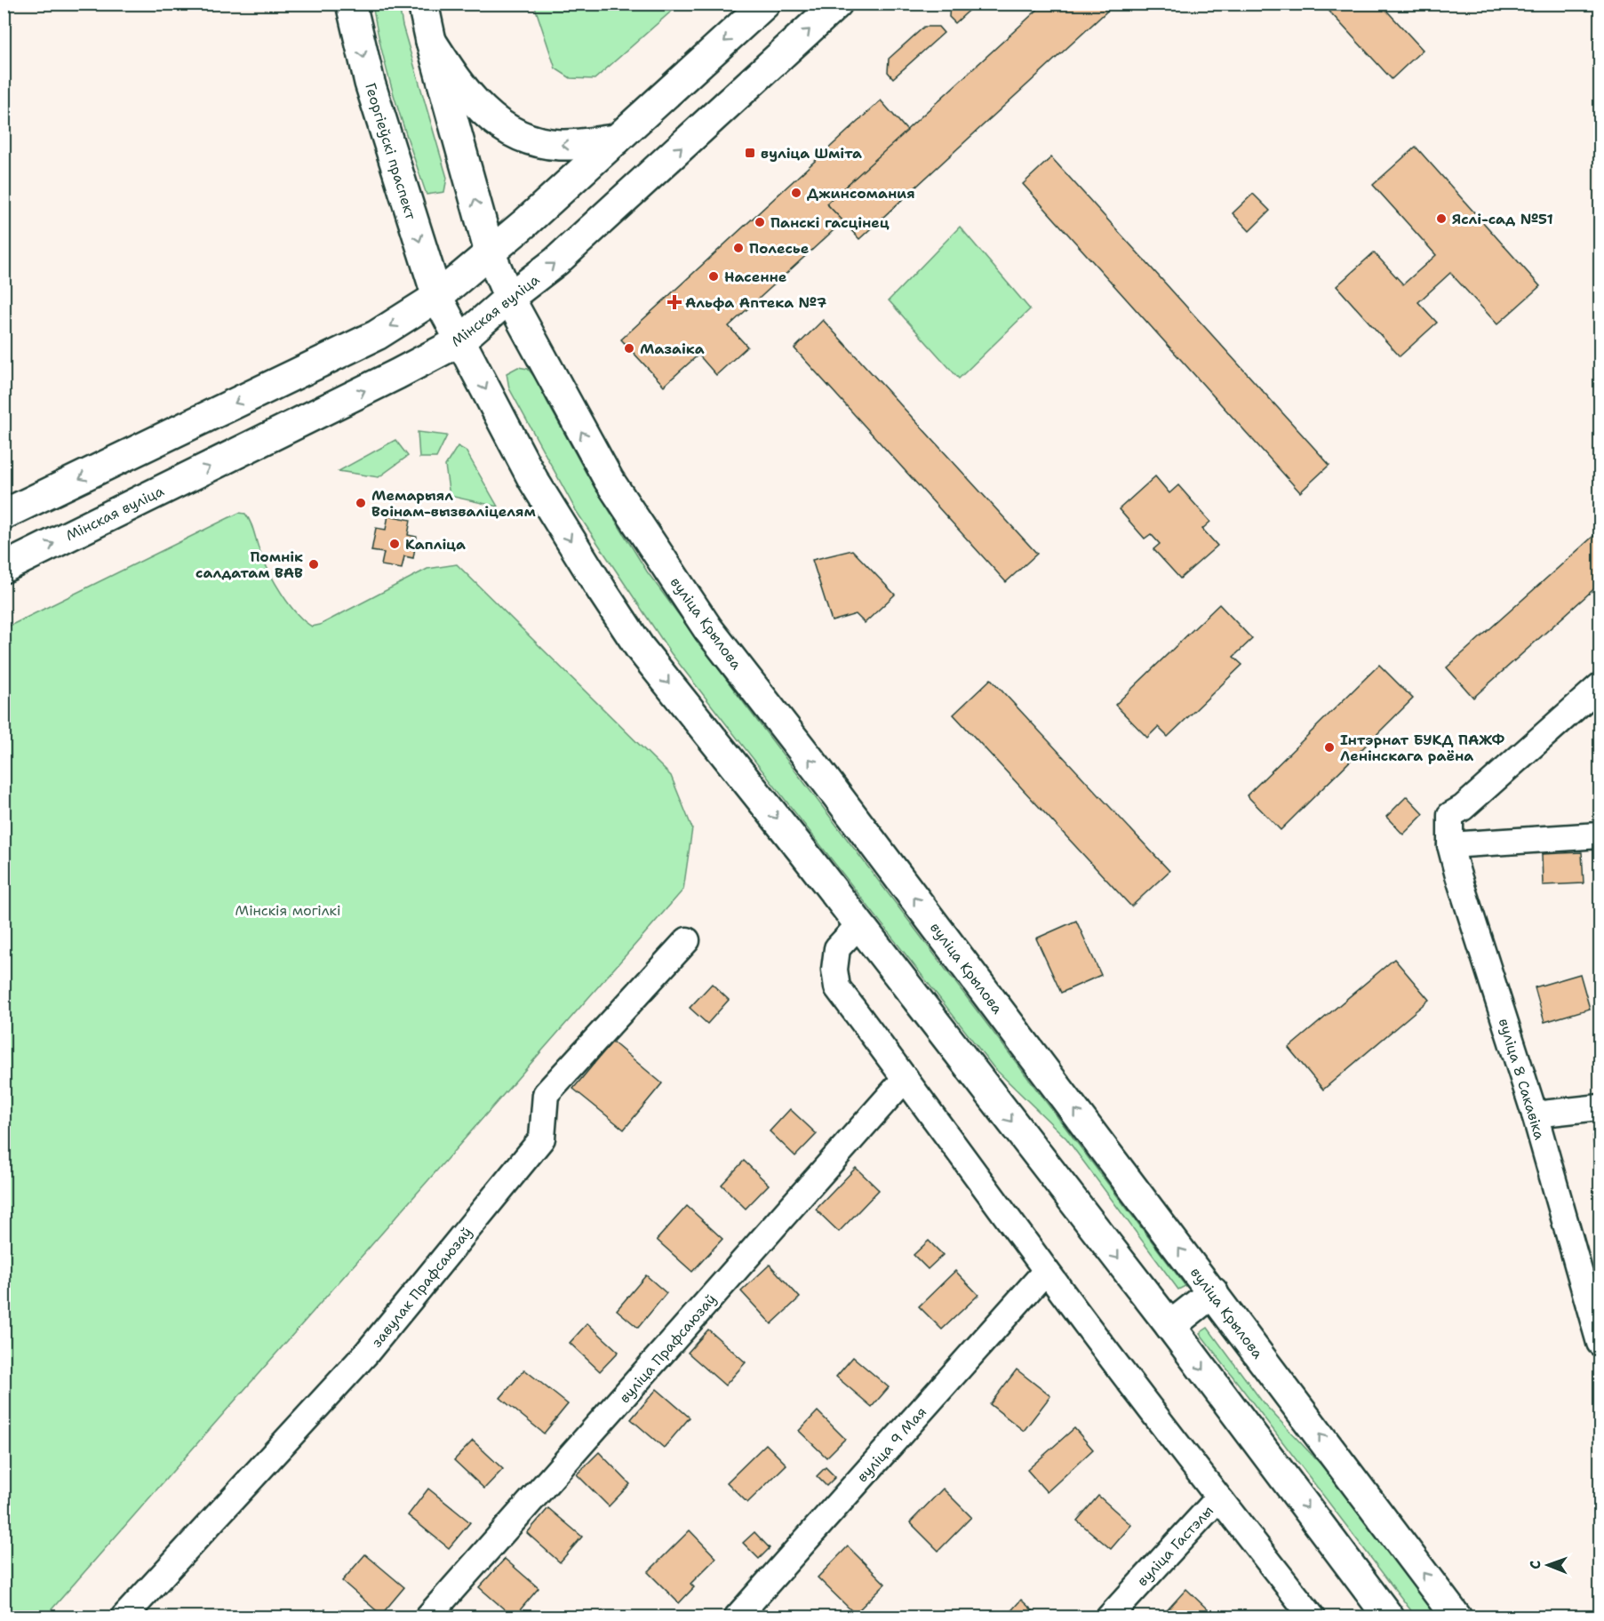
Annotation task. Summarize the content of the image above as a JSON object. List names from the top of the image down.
{
  "streets": {
    "main road": ["Георгіеўскі праспект", "Мінская вуліца", "вуліца Крылова"],
    "street": [
      "вуліца 8 Сакавіка",
      "завулак Прафсаюзаў",
      "вуліца Прафсаюзаў",
      "вуліца 9 Мая",
      "вуліца Гастэлы"
    ]
  },
  "crossings": [
    ["Георгіеўскі праспект", "Мінская вуліца"],
    ["Мінская вуліца", "вуліца Крылова"]
  ],
  "parks": ["Мінскія могілкі"],
  "places": {
    "transit": ["вуліца Шміта"],
    "other": [
      "Джинсомания",
      "Яслі-сад №51",
      "Панскі гасцінец",
      "Полесье",
      "Насенне",
      "Мазаіка",
      "Мемарыял Воінам-вызваліцелям",
      "Капліца",
      "Помнік салдатам ВАВ",
      "Інтэрнат БУКД ПАЖФ Ленінскага раёна"
    ],
    "health": ["Альфа Аптека №7"]
  },
  "north": "left"
}
